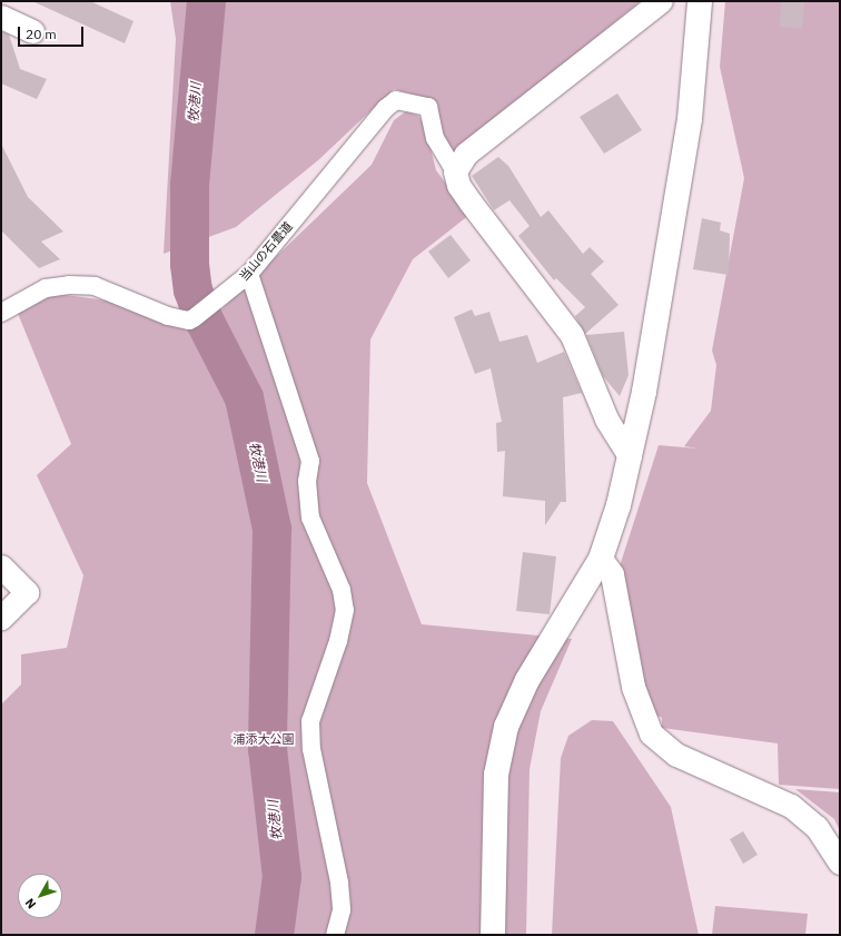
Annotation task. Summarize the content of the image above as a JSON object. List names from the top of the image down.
{
  "streets": {
    "street": ["当山の石畳道"]
  },
  "water": ["牧港川"],
  "parks": ["浦添大公園"],
  "scale_bar": "20 m",
  "north": "bottom left"
}
